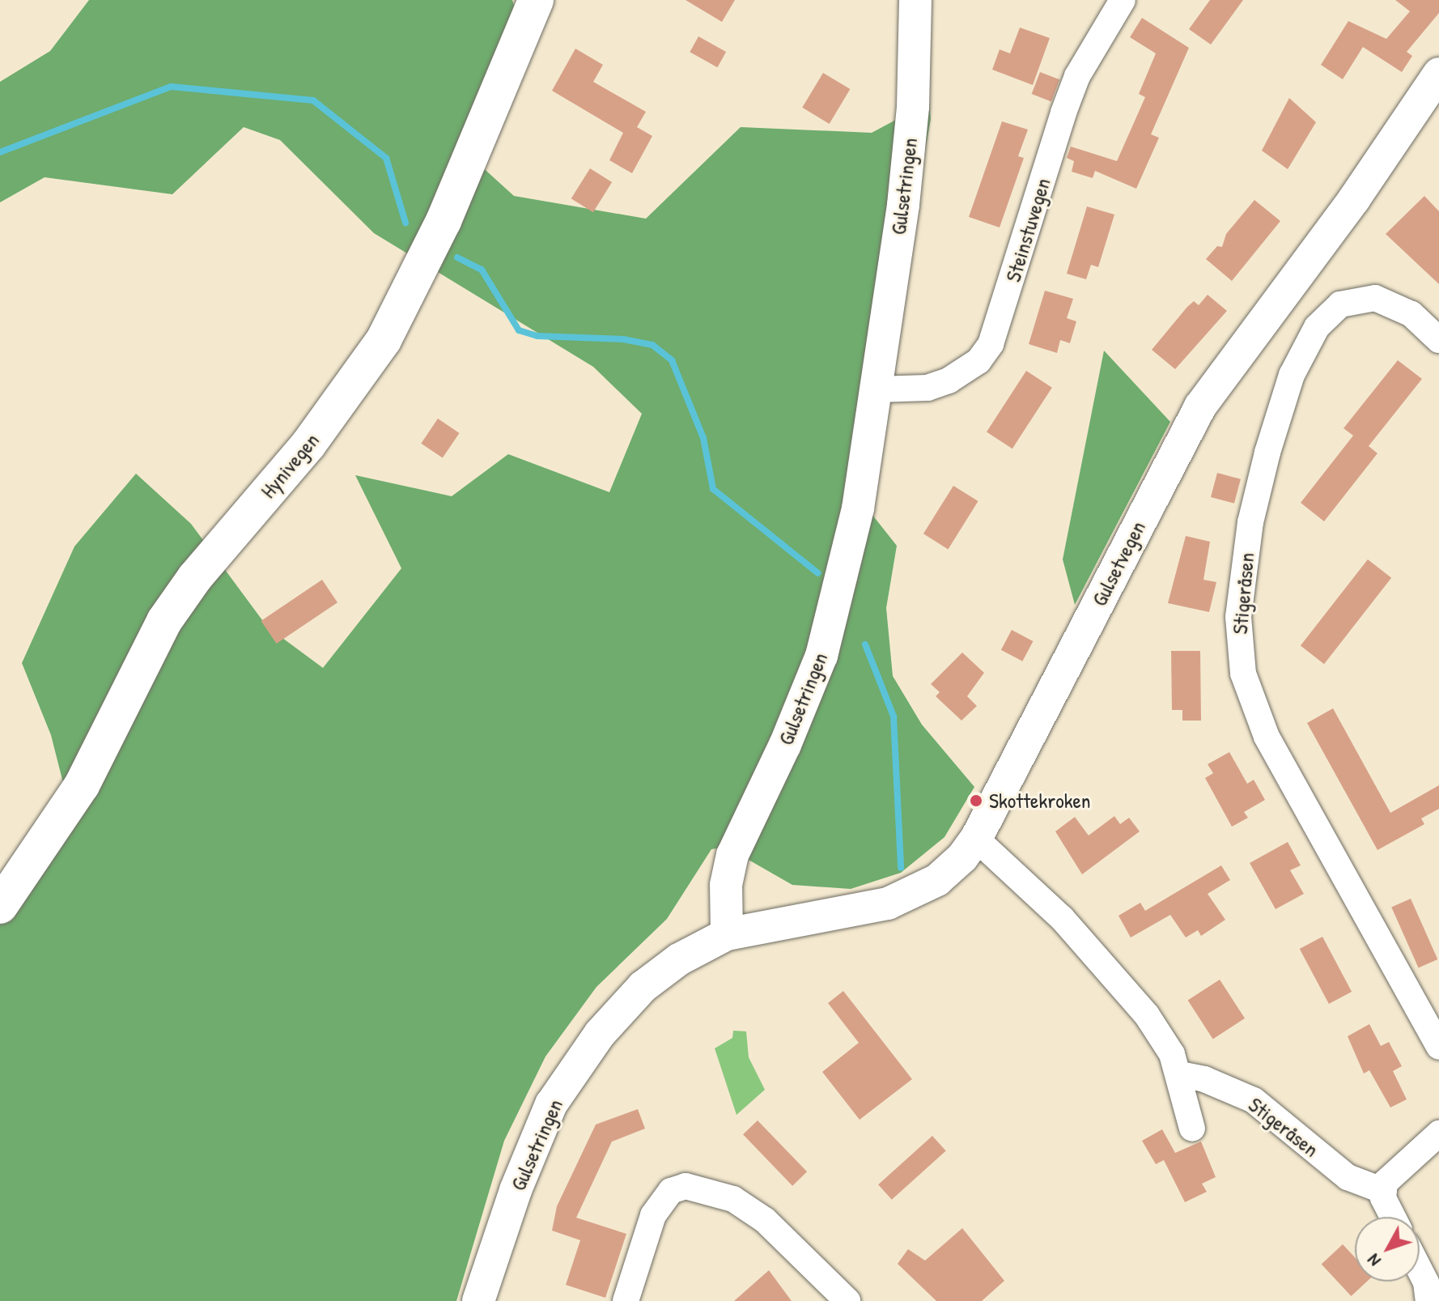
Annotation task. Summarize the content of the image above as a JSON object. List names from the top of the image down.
{
  "streets": {
    "main road": ["Hynivegen"],
    "street": [
      "Gulsetringen",
      "Steinstuvegen",
      "Gulsetvegen",
      "Stigeråsen"
    ]
  },
  "crossings": [
    ["Gulsetringen", "Steinstuvegen"],
    ["Gulsetringen", "Gulsetvegen"]
  ],
  "places": ["Skottekroken"],
  "north": "bottom left"
}
